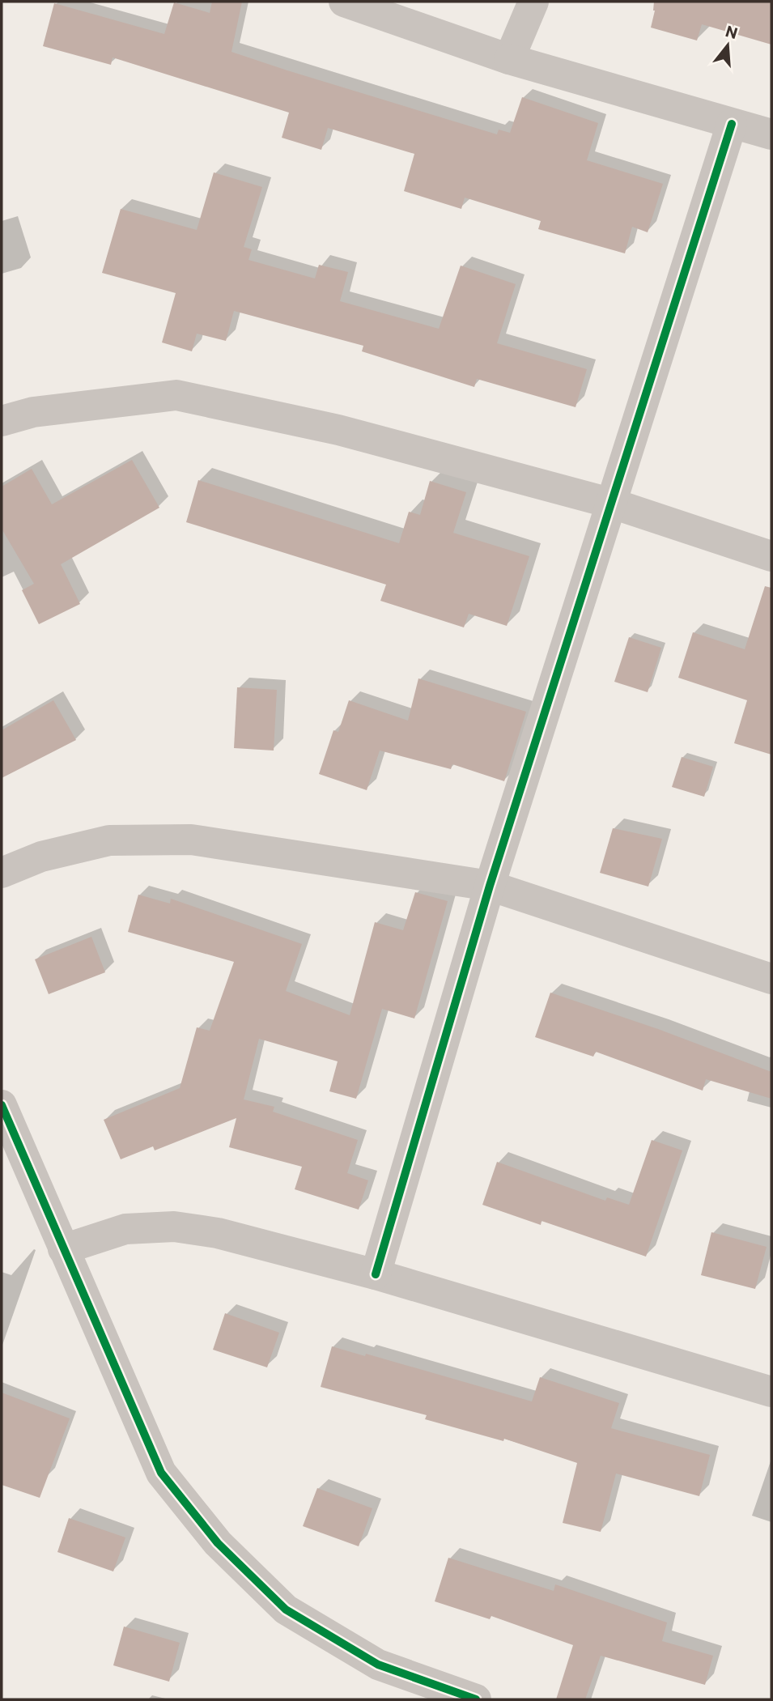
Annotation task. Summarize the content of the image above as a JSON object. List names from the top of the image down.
{
  "north": "top"
}
